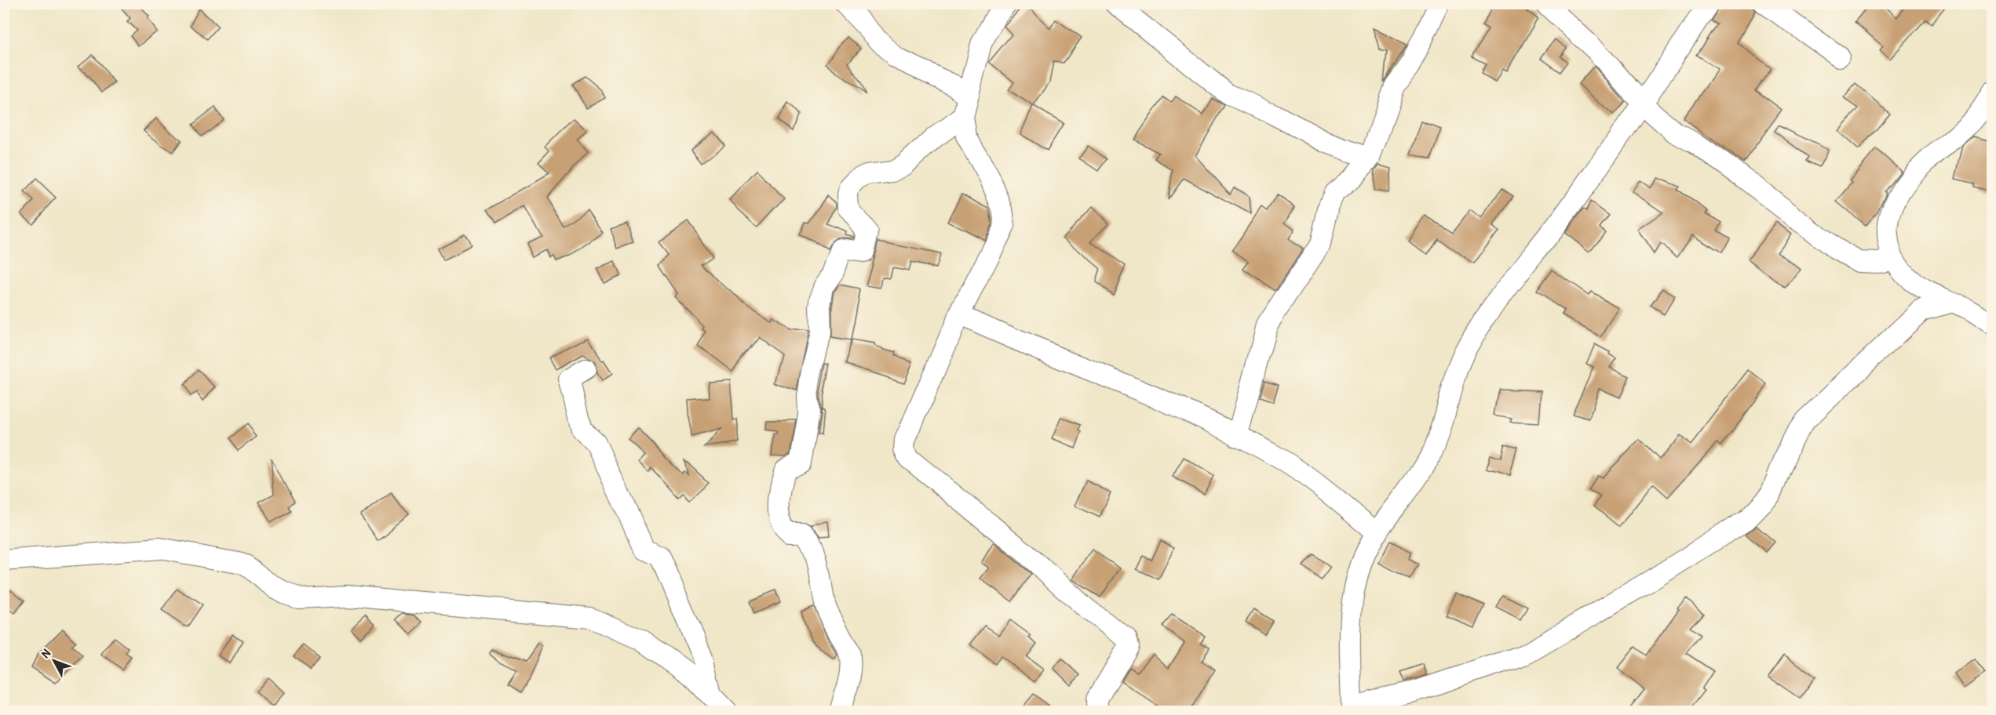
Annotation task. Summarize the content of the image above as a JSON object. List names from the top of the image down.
{
  "north": "top left"
}
